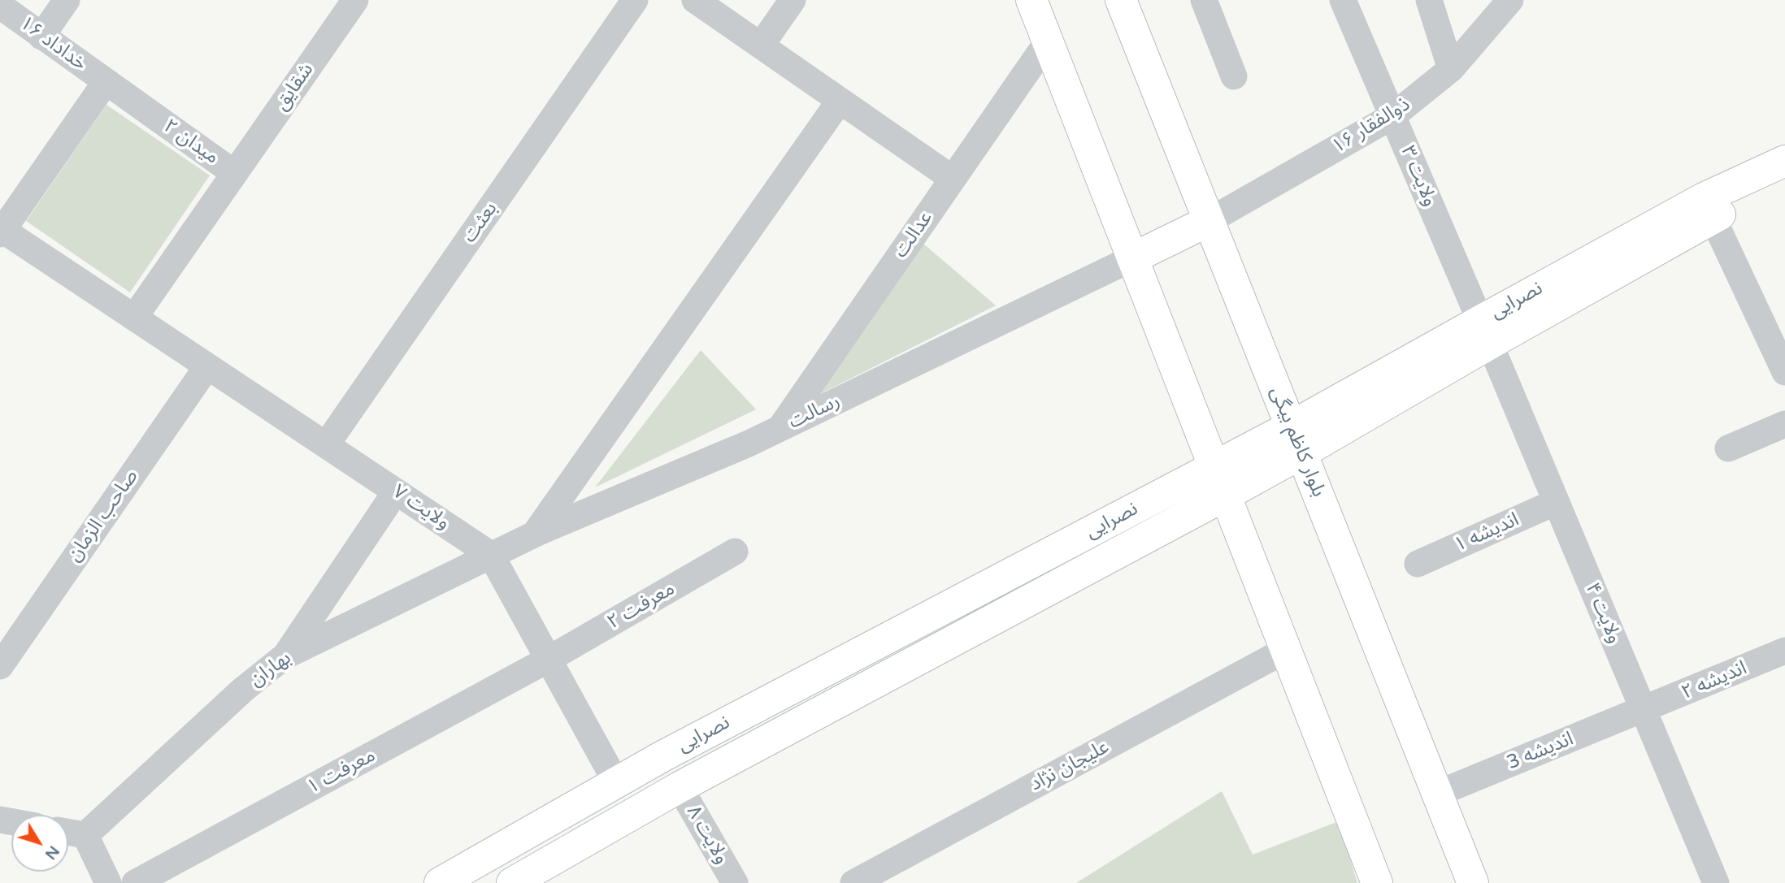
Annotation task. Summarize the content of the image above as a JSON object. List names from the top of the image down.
{
  "streets": {
    "main road": ["نصرایی", "بلوار کاظم بیگی"],
    "street": [
      "خداداد ۱۶",
      "شقایق",
      "ذوالفقار ۱۶",
      "میدان ۲",
      "ولایت ۳",
      "بعثت",
      "عدالت",
      "رسالت",
      "ولایت ۷",
      "صاحب الزمان",
      "اندیشه ۱",
      "معرفت ۲",
      "ولایت ۴",
      "بهاران",
      "اندیشه ۲",
      "اندیشه 3",
      "علیجان نژاد",
      "معرفت ۱",
      "ولایت ۸"
    ]
  },
  "crossings": [
    ["خداداد ۱۶", "میدان ۲"],
    ["شقایق", "میدان ۲"],
    ["ذوالفقار ۱۶", "ولایت ۳"],
    ["ذوالفقار ۱۶", "بلوار کاظم بیگی"],
    ["میدان ۲", "ولایت ۷"],
    ["ولایت ۳", "نصرایی"],
    ["ولایت ۳", "ولایت ۴"],
    ["بعثت", "ولایت ۷"],
    ["عدالت", "رسالت"],
    ["نصرایی", "بلوار کاظم بیگی"],
    ["نصرایی", "ولایت ۷"],
    ["نصرایی", "ولایت ۴"],
    ["رسالت", "ولایت ۷"],
    ["رسالت", "بهاران"],
    ["بلوار کاظم بیگی", "اندیشه 3"],
    ["ولایت ۷", "صاحب الزمان"],
    ["ولایت ۷", "معرفت ۲"],
    ["ولایت ۷", "بهاران"],
    ["ولایت ۷", "معرفت ۱"],
    ["اندیشه ۱", "ولایت ۴"],
    ["معرفت ۲", "معرفت ۱"],
    ["ولایت ۴", "اندیشه ۲"],
    ["ولایت ۴", "اندیشه 3"],
    ["اندیشه ۲", "اندیشه 3"]
  ],
  "north": "bottom right"
}
